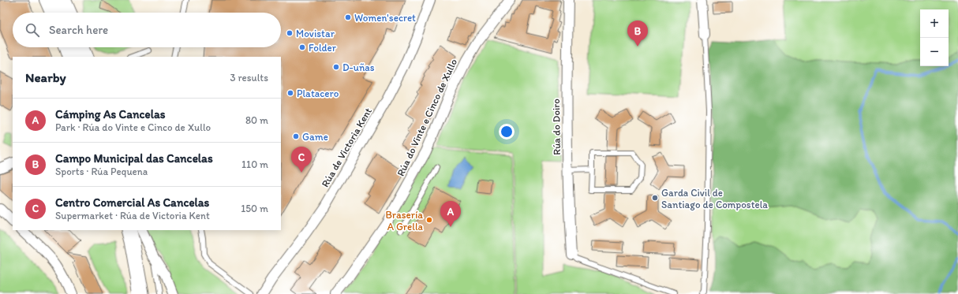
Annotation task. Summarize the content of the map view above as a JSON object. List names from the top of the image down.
{
  "streets": {
    "street": ["Rúa do Vinte e Cinco de Xullo", "Rúa do Doiro", "Rúa de Victoria Kent"]
  },
  "places": [
    "Women'secret",
    "Movistar",
    "Folder",
    "D-uñas",
    "Platacero",
    "Game",
    "Garda Civil de Santiago de Compostela",
    "Brasería A Grella"
  ],
  "page": {
    "map_buttons": ["+", "−"],
    "search": "Search here",
    "pins": ["B", "C", "A"],
    "heading": ["Nearby", "3 results"],
    "list": [
      {
        "mark": "A",
        "name": "Cámping As Cancelas",
        "note": "Park · Rúa do Vinte e Cinco de Xullo",
        "value": "80 m"
      },
      {
        "mark": "B",
        "name": "Campo Municipal das Cancelas",
        "note": "Sports · Rúa Pequena",
        "value": "110 m"
      },
      {
        "mark": "C",
        "name": "Centro Comercial As Cancelas",
        "note": "Supermarket · Rúa de Victoria Kent",
        "value": "150 m"
      }
    ]
  }
}
